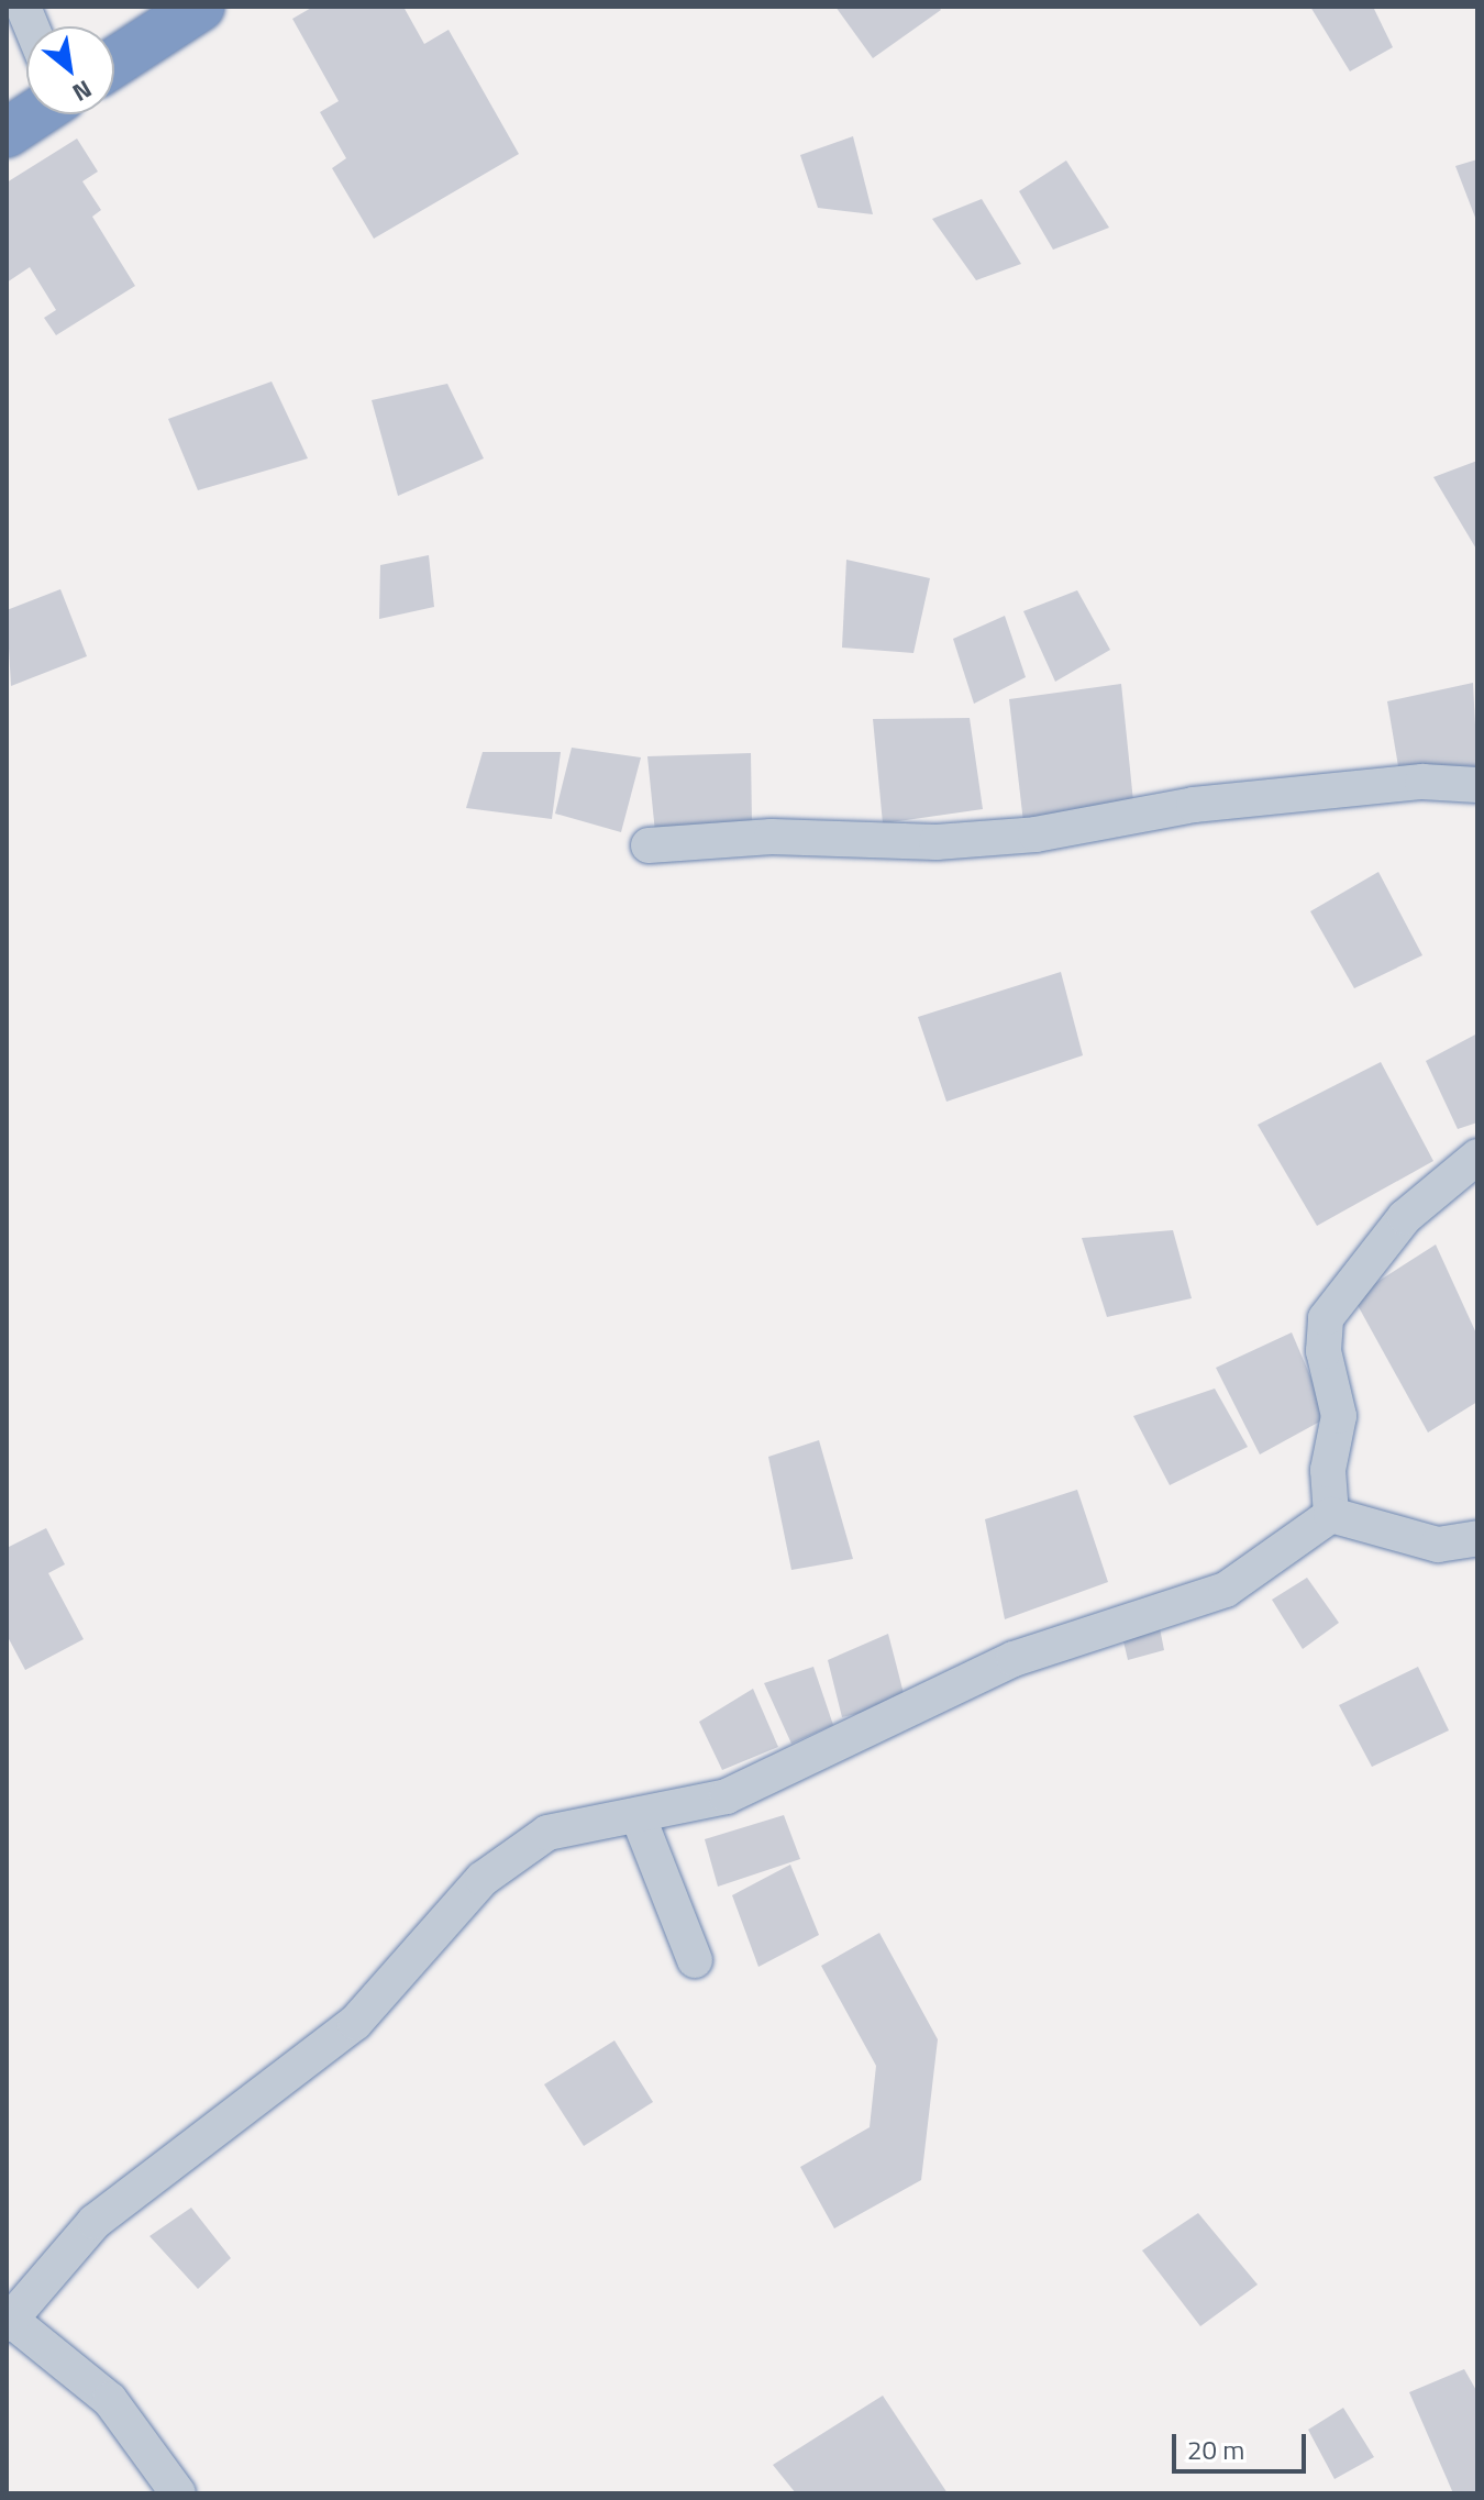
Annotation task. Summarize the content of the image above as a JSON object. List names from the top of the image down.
{
  "scale_bar": "20 m",
  "north": "bottom right"
}
